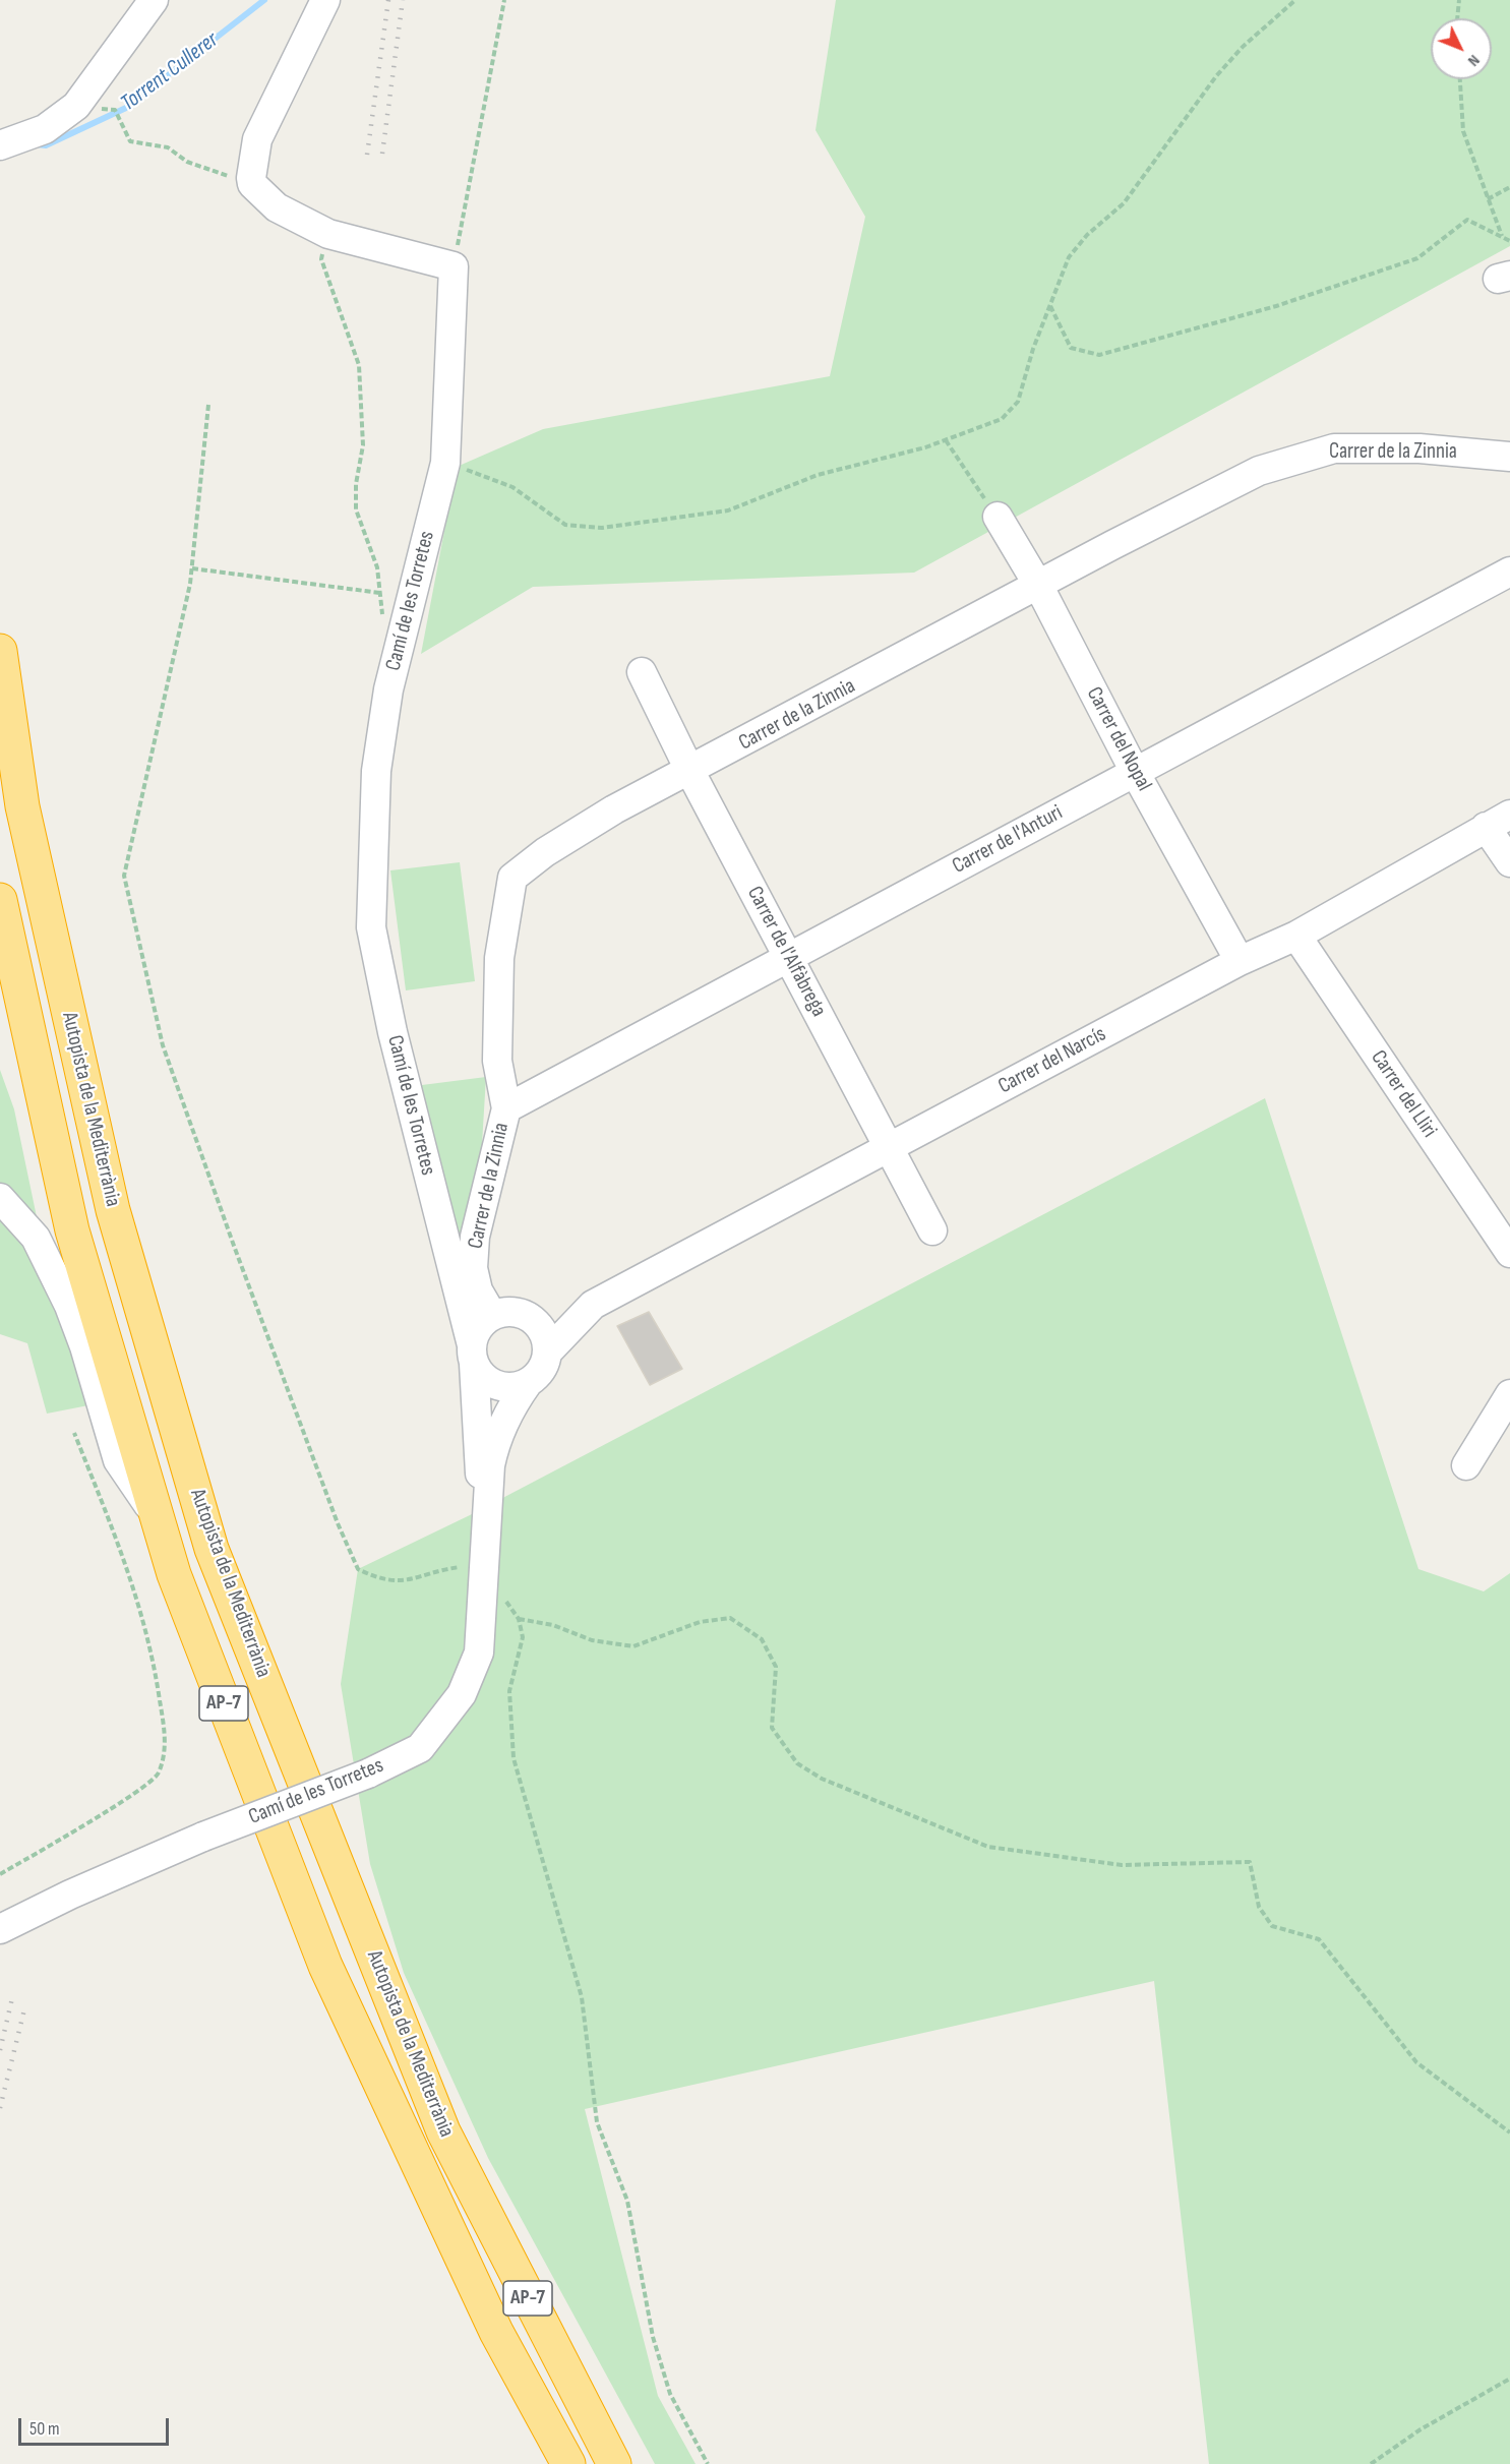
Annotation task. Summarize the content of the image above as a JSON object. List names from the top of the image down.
{
  "streets": {
    "highway": ["Autopista de la Mediterrània", "AP-7"],
    "street": [
      "Carrer de la Zinnia",
      "Camí de les Torretes",
      "Carrer del Nopal",
      "Carrer de l'Anturi",
      "Carrer de l'Alfàbrega",
      "Carrer del Narcís",
      "Carrer del Lliri"
    ]
  },
  "crossings": [
    ["Carrer de la Zinnia", "Camí de les Torretes"],
    ["Carrer de la Zinnia", "Carrer del Nopal"],
    ["Carrer de la Zinnia", "Carrer de l'Anturi"],
    ["Carrer de la Zinnia", "Carrer de l'Alfàbrega"],
    ["Carrer de la Zinnia", "Carrer del Narcís"],
    ["Camí de les Torretes", "Carrer del Narcís"],
    ["Carrer del Nopal", "Carrer de l'Anturi"],
    ["Carrer del Nopal", "Carrer del Narcís"],
    ["Carrer de l'Anturi", "Carrer de l'Alfàbrega"],
    ["Carrer de l'Alfàbrega", "Carrer del Narcís"],
    ["Carrer del Narcís", "Carrer del Lliri"]
  ],
  "water": ["Torrent Cullerer"],
  "scale_bar": "50 m",
  "north": "bottom right"
}
